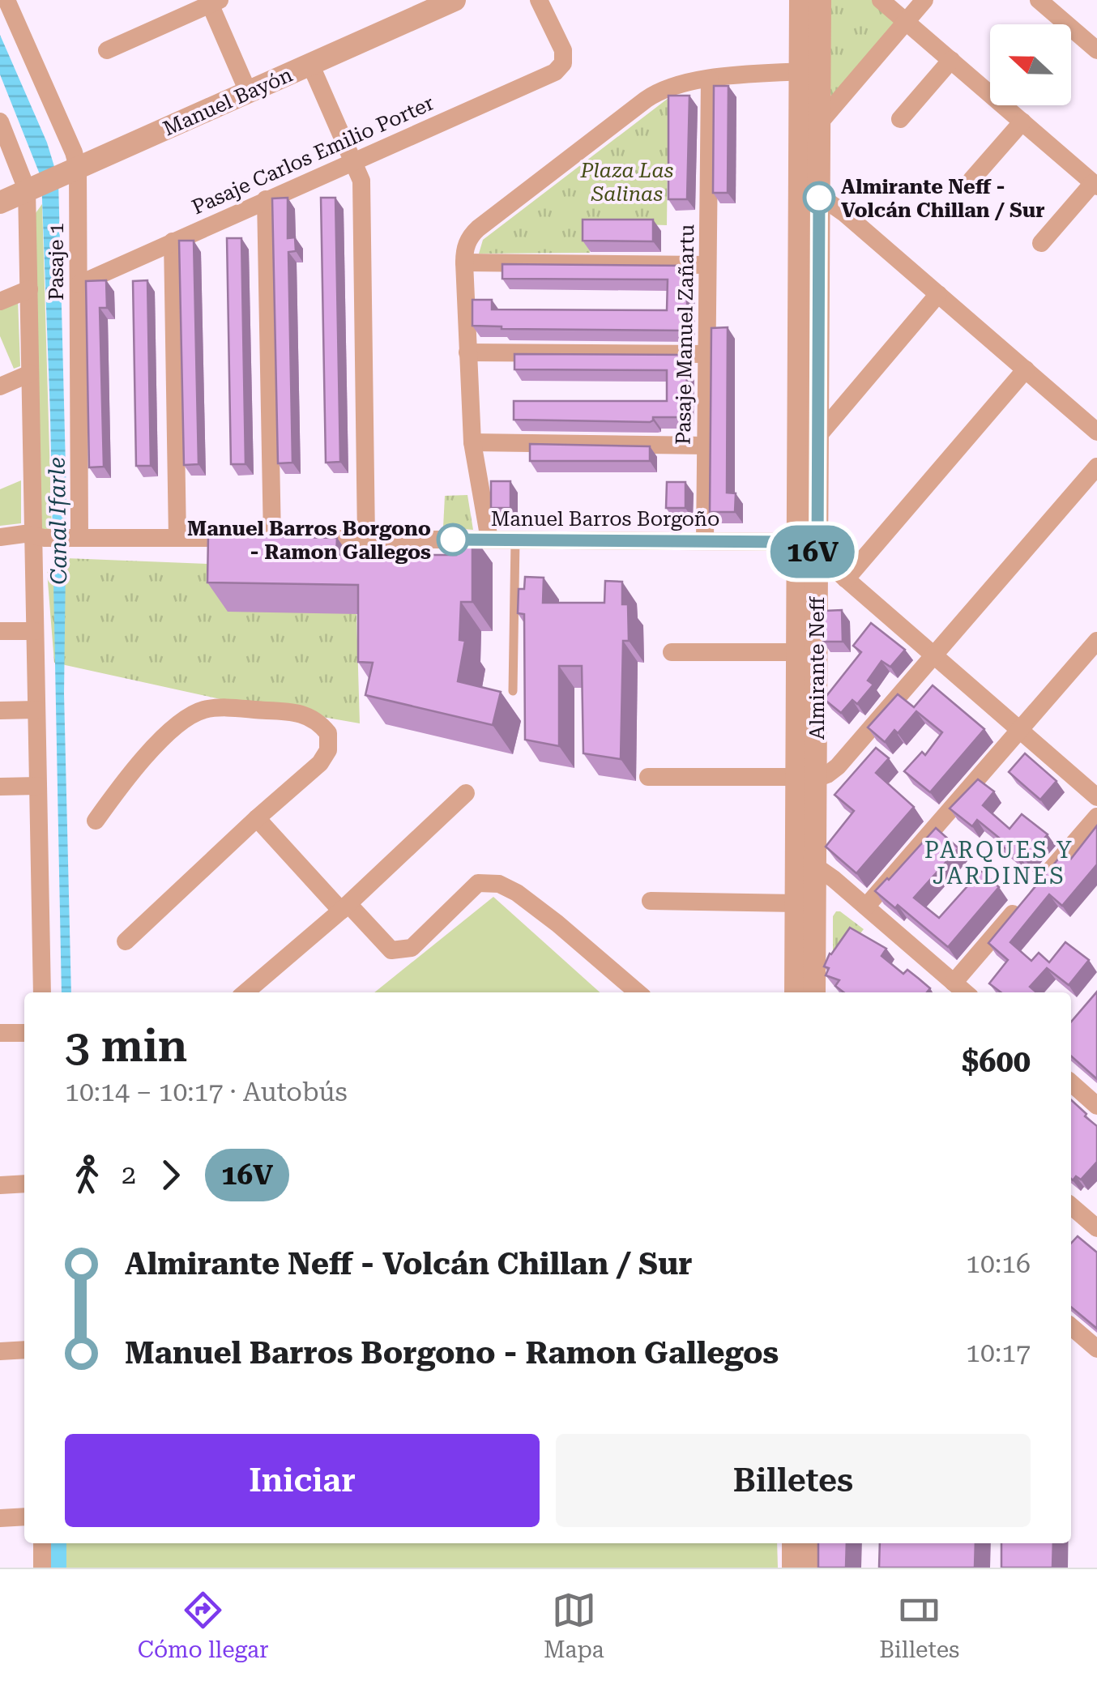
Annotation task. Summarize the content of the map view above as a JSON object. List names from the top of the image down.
{
  "streets": {
    "street": [
      "Manuel Bayón",
      "Pasaje Carlos Emilio Porter",
      "Pasaje 1",
      "Pasaje Manuel Zañartu",
      "Manuel Barros Borgoño",
      "Almirante Neff"
    ]
  },
  "crossings": [
    ["Manuel Bayón", "Pasaje 1"],
    ["Pasaje Carlos Emilio Porter", "Pasaje 1"],
    ["Pasaje 1", "Manuel Barros Borgoño"],
    ["Pasaje Manuel Zañartu", "Manuel Barros Borgoño"],
    ["Manuel Barros Borgoño", "Almirante Neff"]
  ],
  "districts": ["PARQUES Y JARDINES"],
  "water": ["Canal Ifarle"],
  "parks": ["Plaza Las Salinas"],
  "places": ["Almirante Neff - Volcán Chillan / Sur", "Manuel Barros Borgono - Ramon Gallegos"],
  "lines": ["bus line 16V"],
  "north": "left",
  "page": {
    "on_map": "16V",
    "heading": ["3 min", "10:14 – 10:17 · Autobús", "$600"],
    "legs": ["2", "16V"],
    "list": [
      {
        "name": "Almirante Neff - Volcán Chillan / Sur",
        "value": "10:16"
      },
      {
        "name": "Manuel Barros Borgono - Ramon Gallegos",
        "value": "10:17"
      }
    ],
    "buttons": ["Iniciar", "Billetes"],
    "tabs": ["Cómo llegar", "Mapa", "Billetes"]
  }
}
